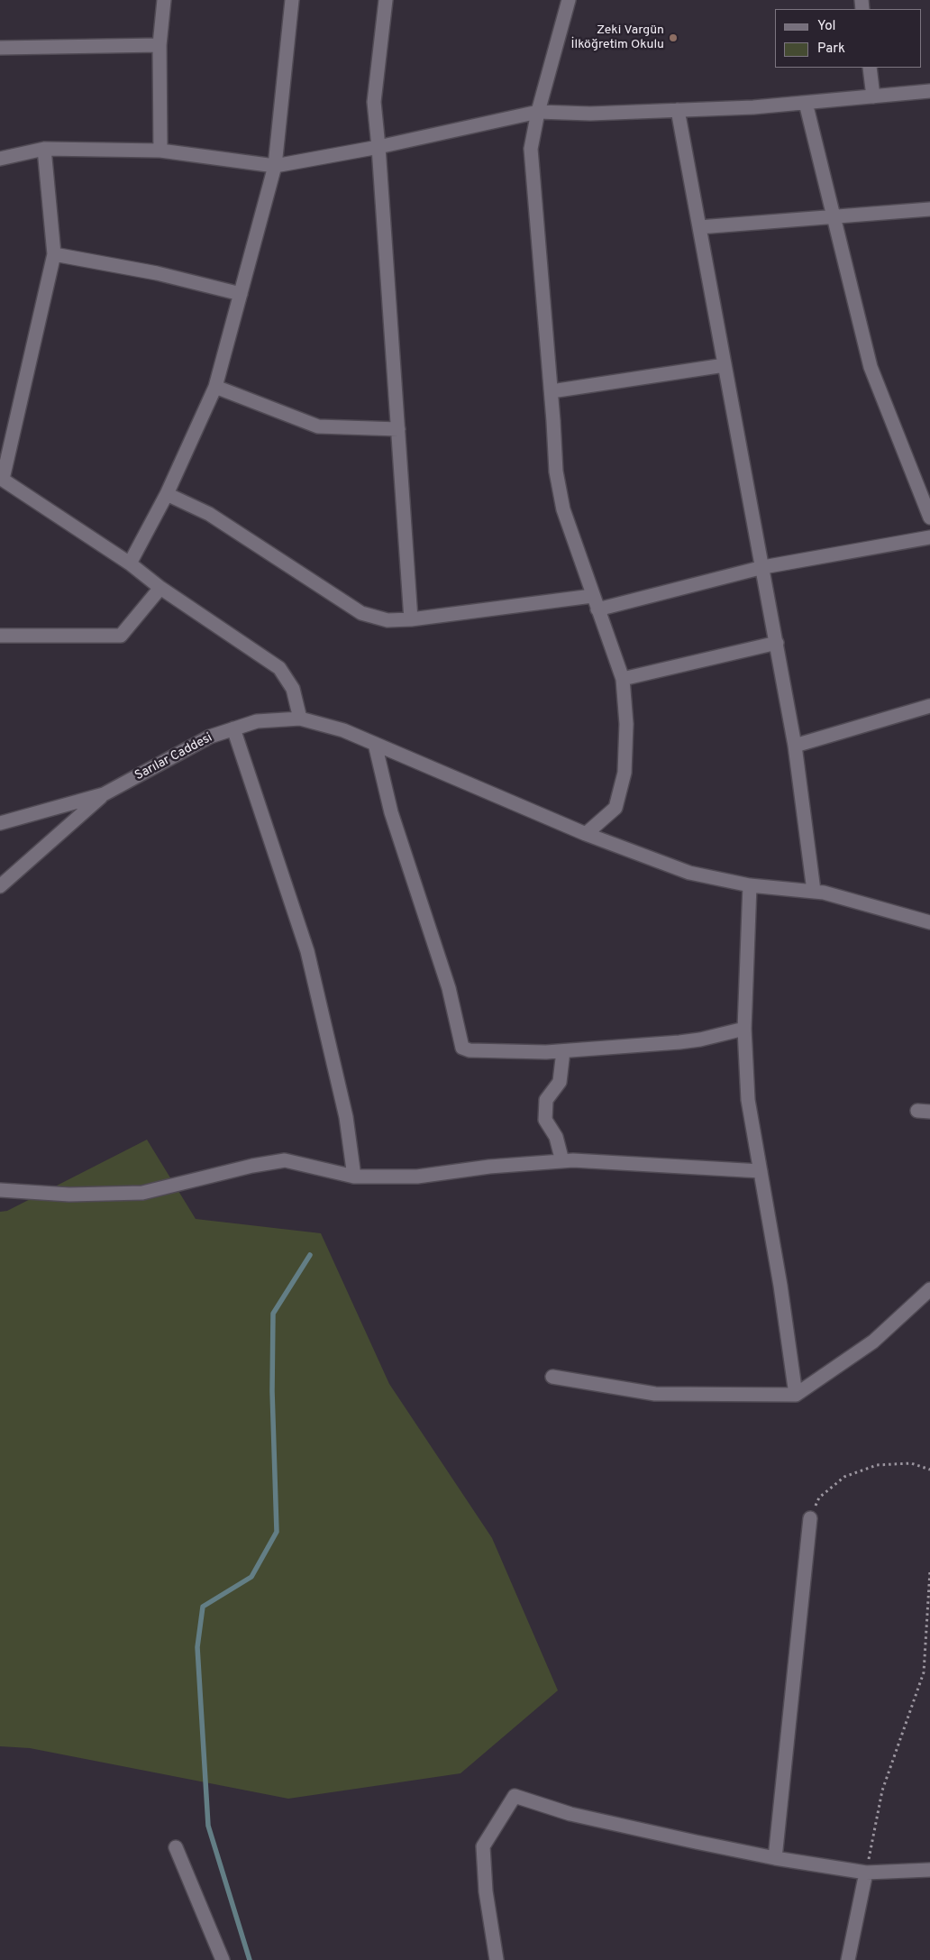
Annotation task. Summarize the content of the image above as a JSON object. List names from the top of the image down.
{
  "streets": {
    "street": ["Sarılar Caddesi"]
  },
  "places": ["Zeki Vargün İlköğretim Okulu"],
  "legend": ["Yol", "Park"]
}
